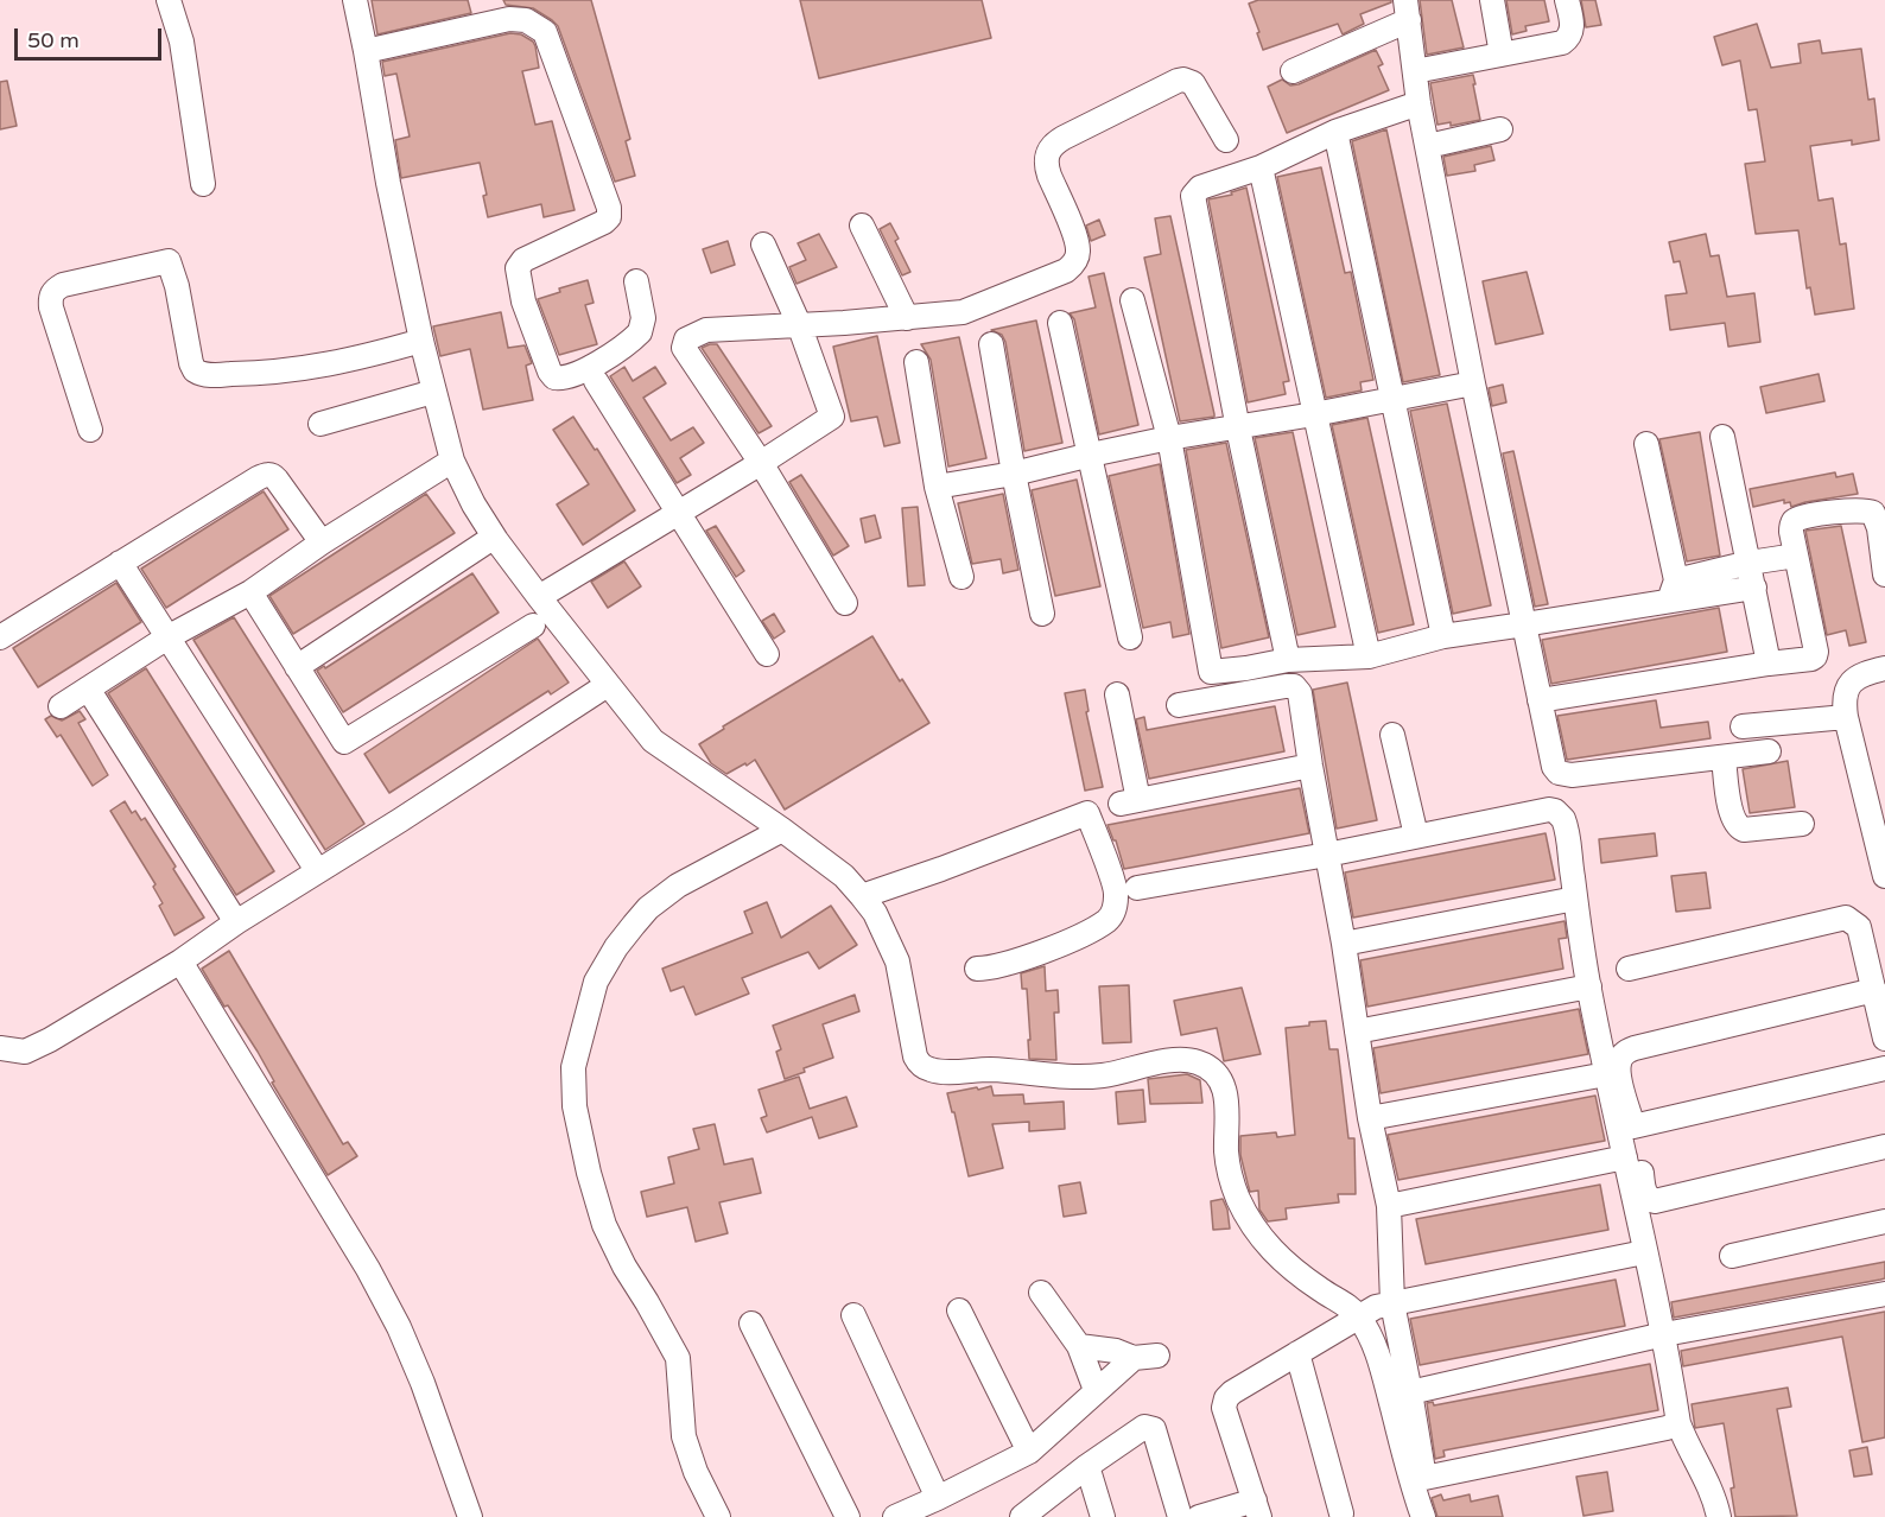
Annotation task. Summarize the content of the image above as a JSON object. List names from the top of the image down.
{
  "scale_bar": "50 m"
}
